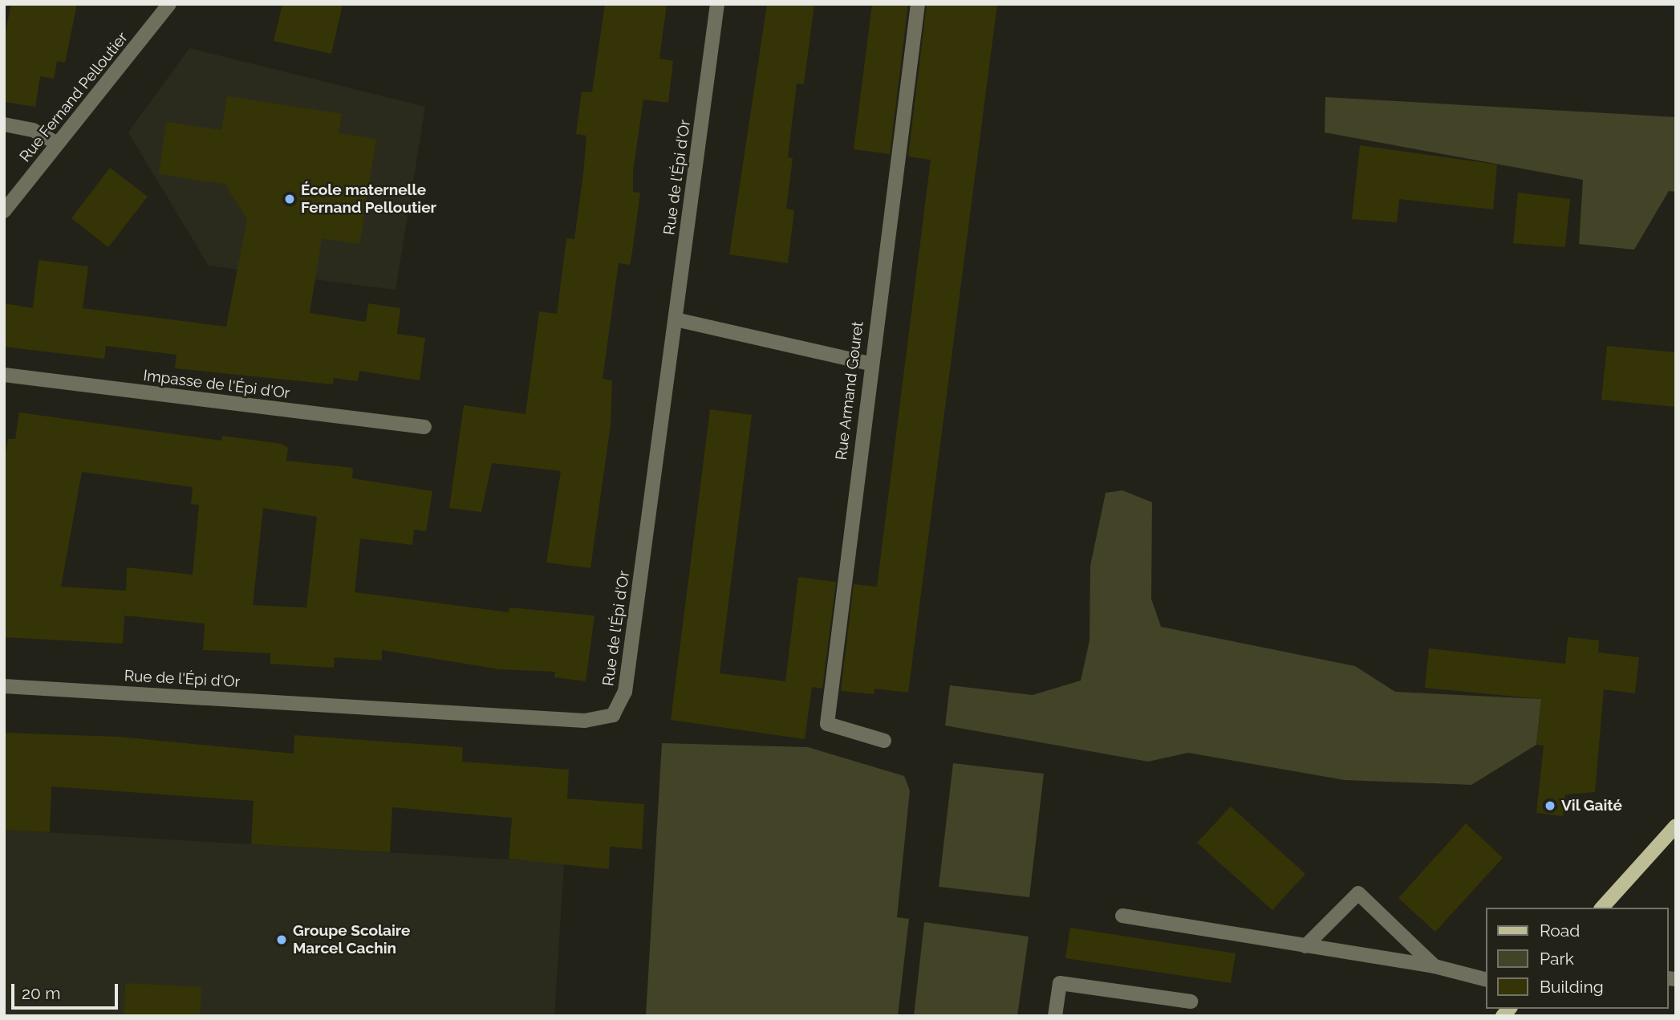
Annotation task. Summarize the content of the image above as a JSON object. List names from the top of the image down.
{
  "streets": {
    "street": [
      "Rue Fernand Pelloutier",
      "Rue de l'Épi d'Or",
      "Impasse de l'Épi d'Or",
      "Rue Armand Gouret"
    ]
  },
  "places": ["École maternelle Fernand Pelloutier", "Vil Gaité", "Groupe Scolaire Marcel Cachin"],
  "legend": ["Road", "Park", "Building"],
  "scale_bar": "20 m"
}
